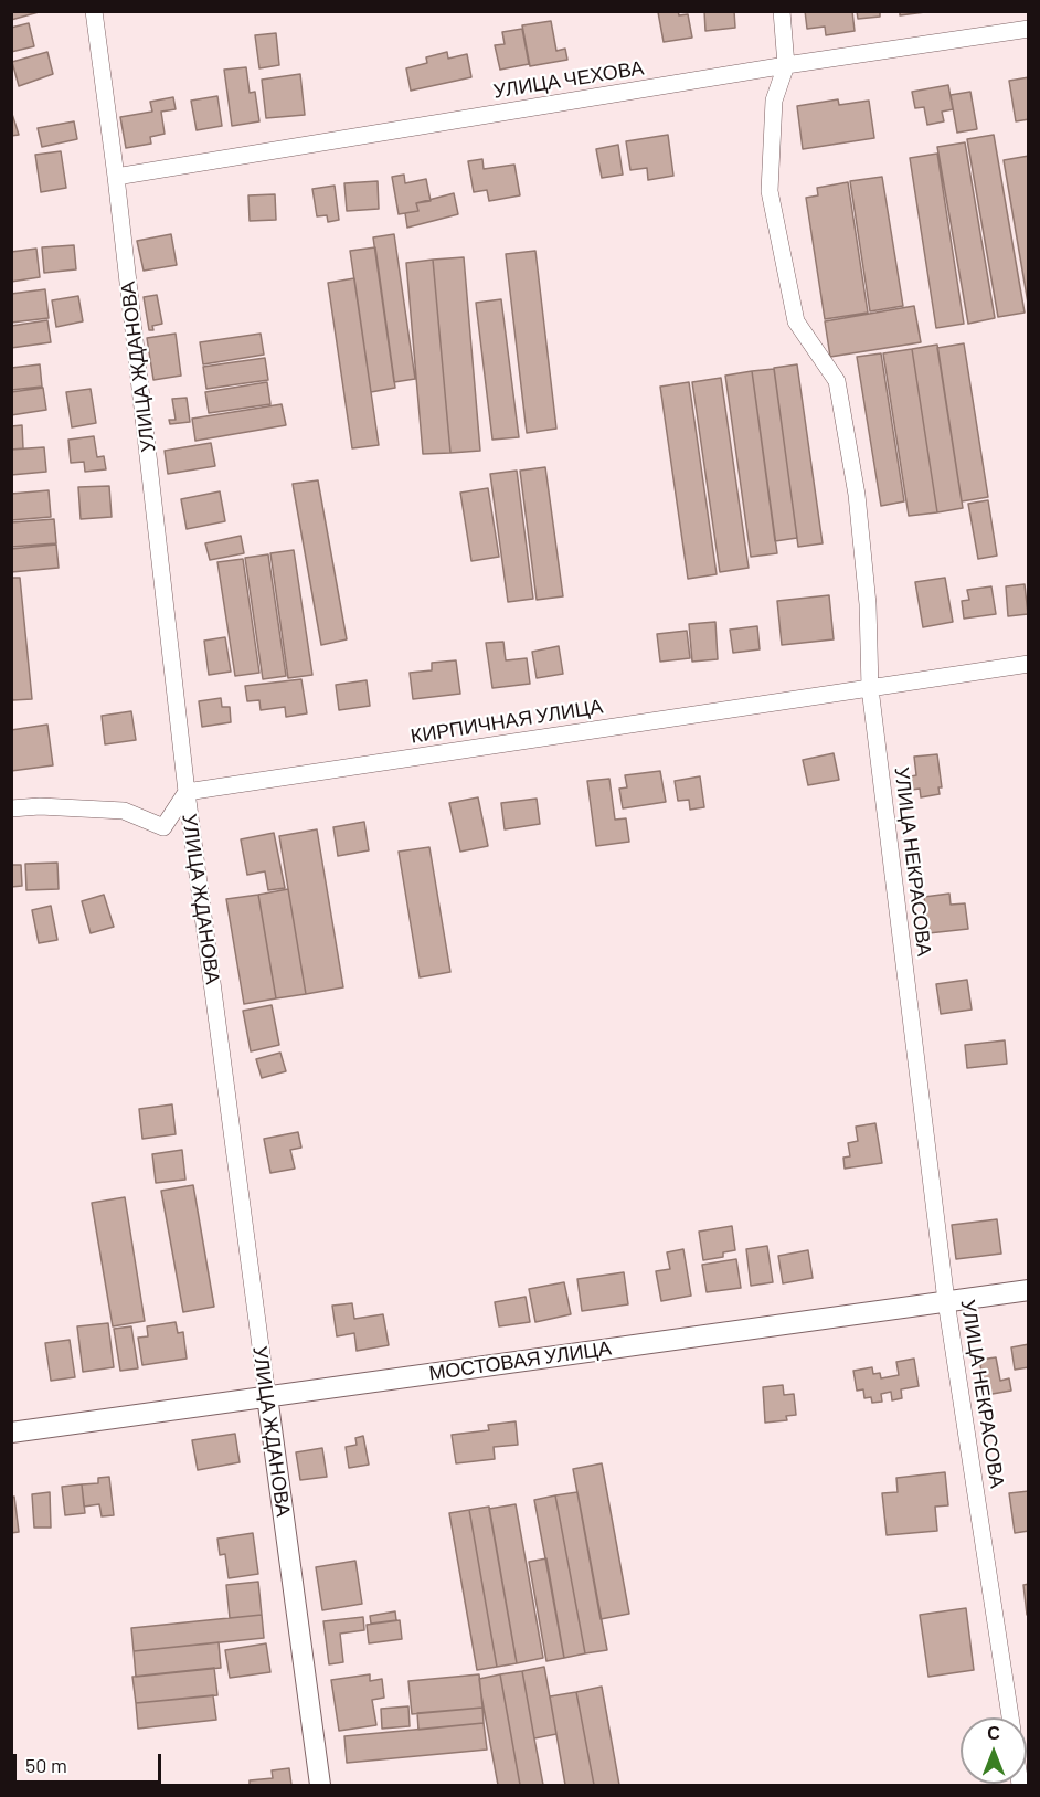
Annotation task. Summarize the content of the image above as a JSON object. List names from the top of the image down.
{
  "streets": {
    "street": [
      "УЛИЦА ЧЕХОВА",
      "УЛИЦА ЖДАНОВА",
      "КИРПИЧНАЯ УЛИЦА",
      "УЛИЦА НЕКРАСОВА",
      "МОСТОВАЯ УЛИЦА"
    ]
  },
  "crossings": [
    ["УЛИЦА ЧЕХОВА", "УЛИЦА ЖДАНОВА"],
    ["УЛИЦА ЧЕХОВА", "УЛИЦА НЕКРАСОВА"],
    ["УЛИЦА ЖДАНОВА", "КИРПИЧНАЯ УЛИЦА"],
    ["УЛИЦА ЖДАНОВА", "МОСТОВАЯ УЛИЦА"],
    ["КИРПИЧНАЯ УЛИЦА", "УЛИЦА НЕКРАСОВА"],
    ["УЛИЦА НЕКРАСОВА", "МОСТОВАЯ УЛИЦА"]
  ],
  "scale_bar": "50 m",
  "north": "top"
}
